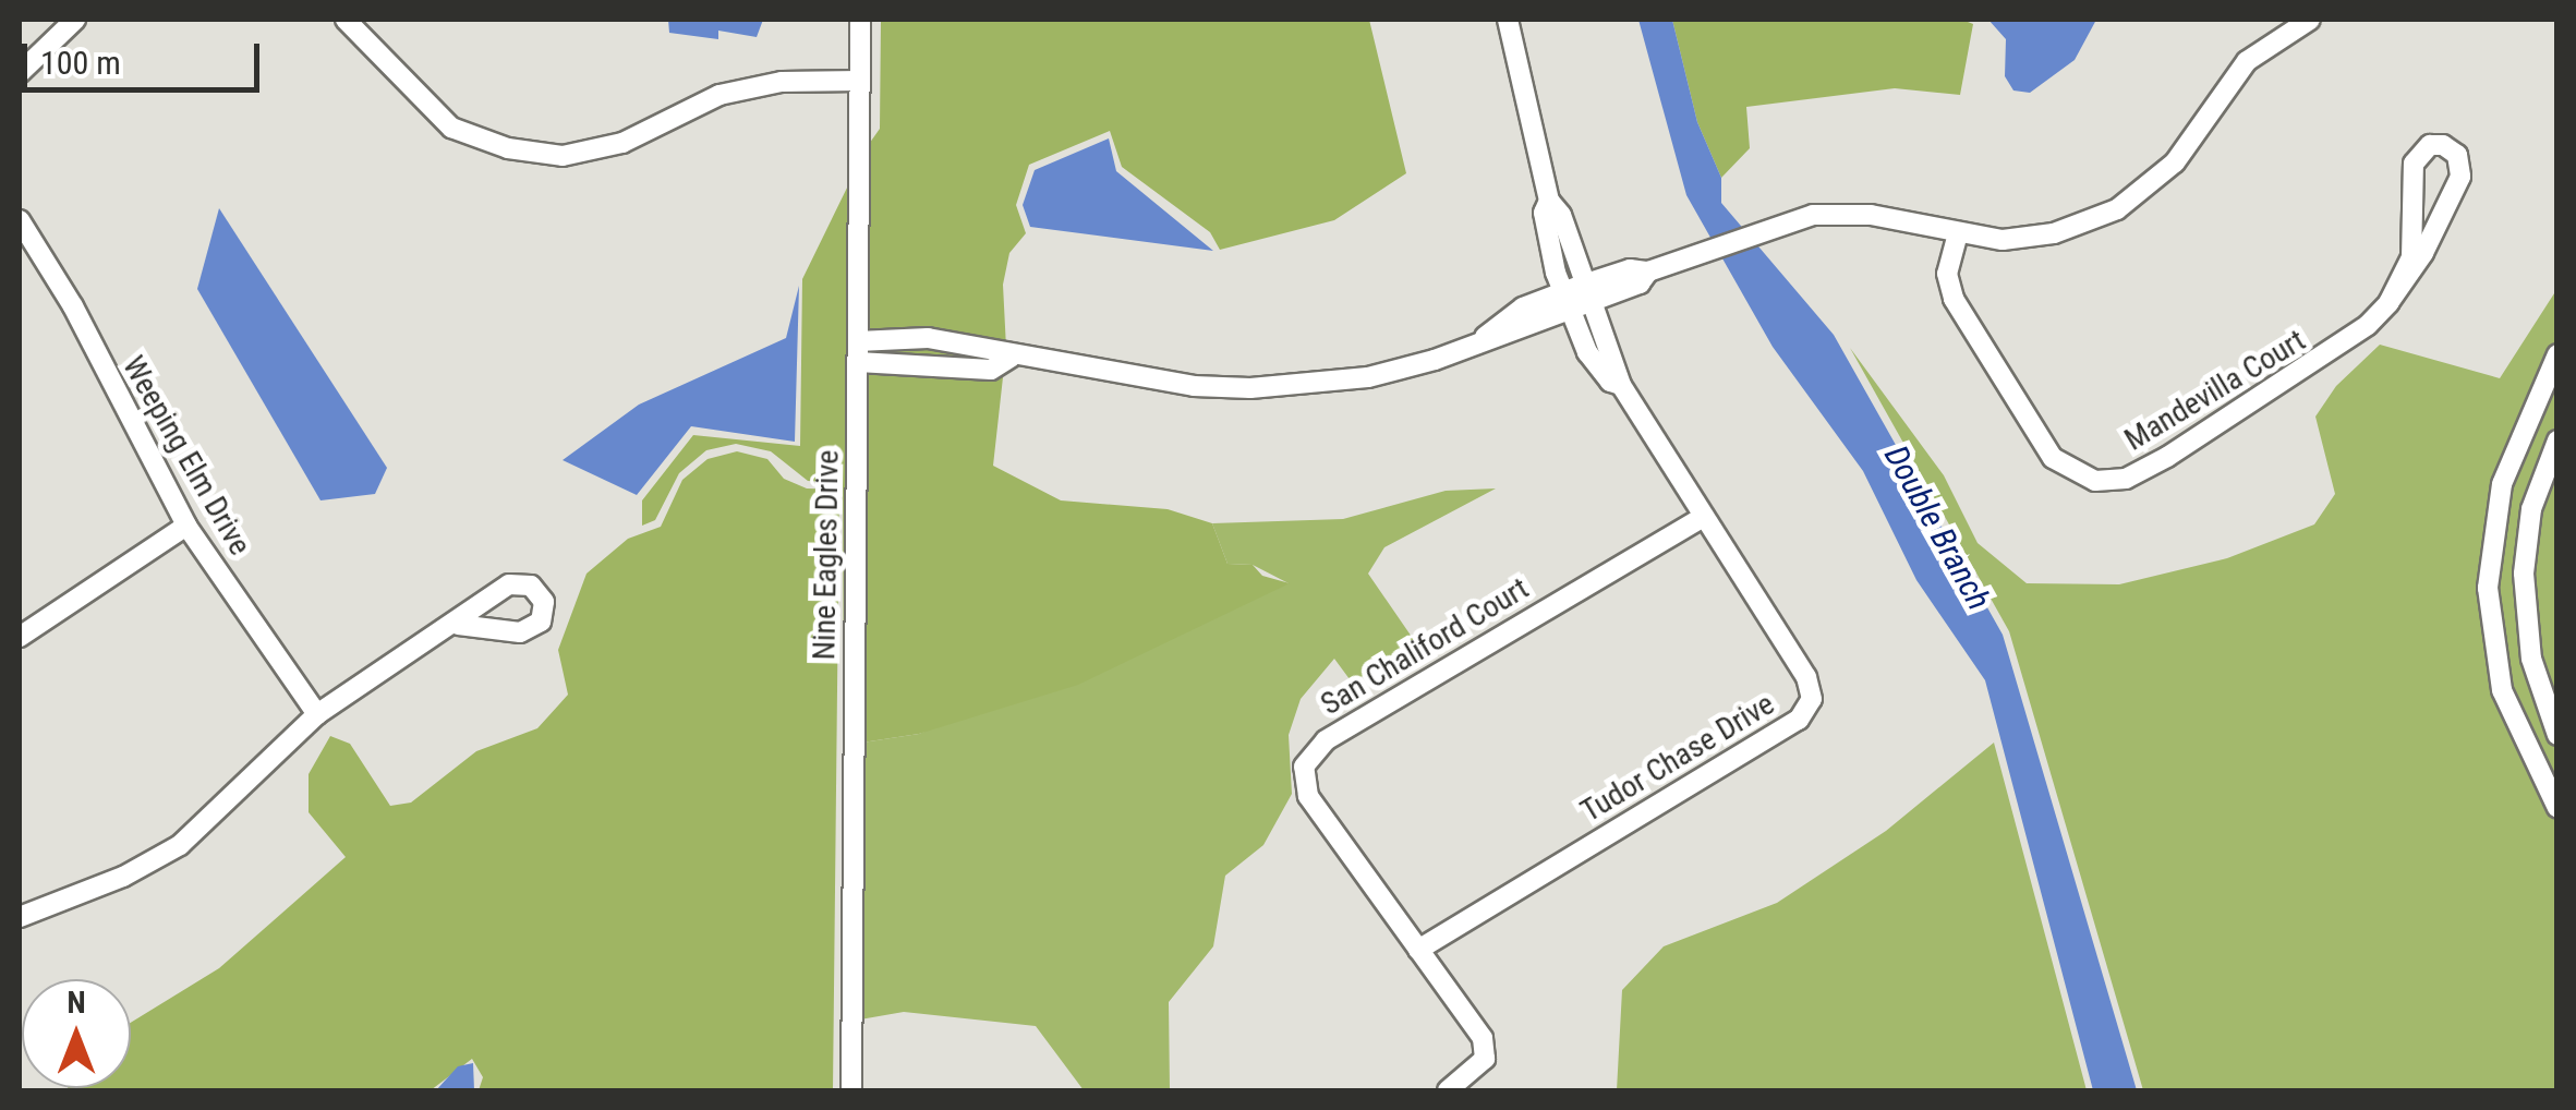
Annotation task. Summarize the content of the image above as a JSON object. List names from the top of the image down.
{
  "streets": {
    "street": [
      "Mandevilla Court",
      "Weeping Elm Drive",
      "Nine Eagles Drive",
      "San Chaliford Court",
      "Tudor Chase Drive"
    ]
  },
  "crossings": [
    ["San Chaliford Court", "Tudor Chase Drive"]
  ],
  "water": ["Double Branch"],
  "scale_bar": "100 m",
  "north": "top"
}
